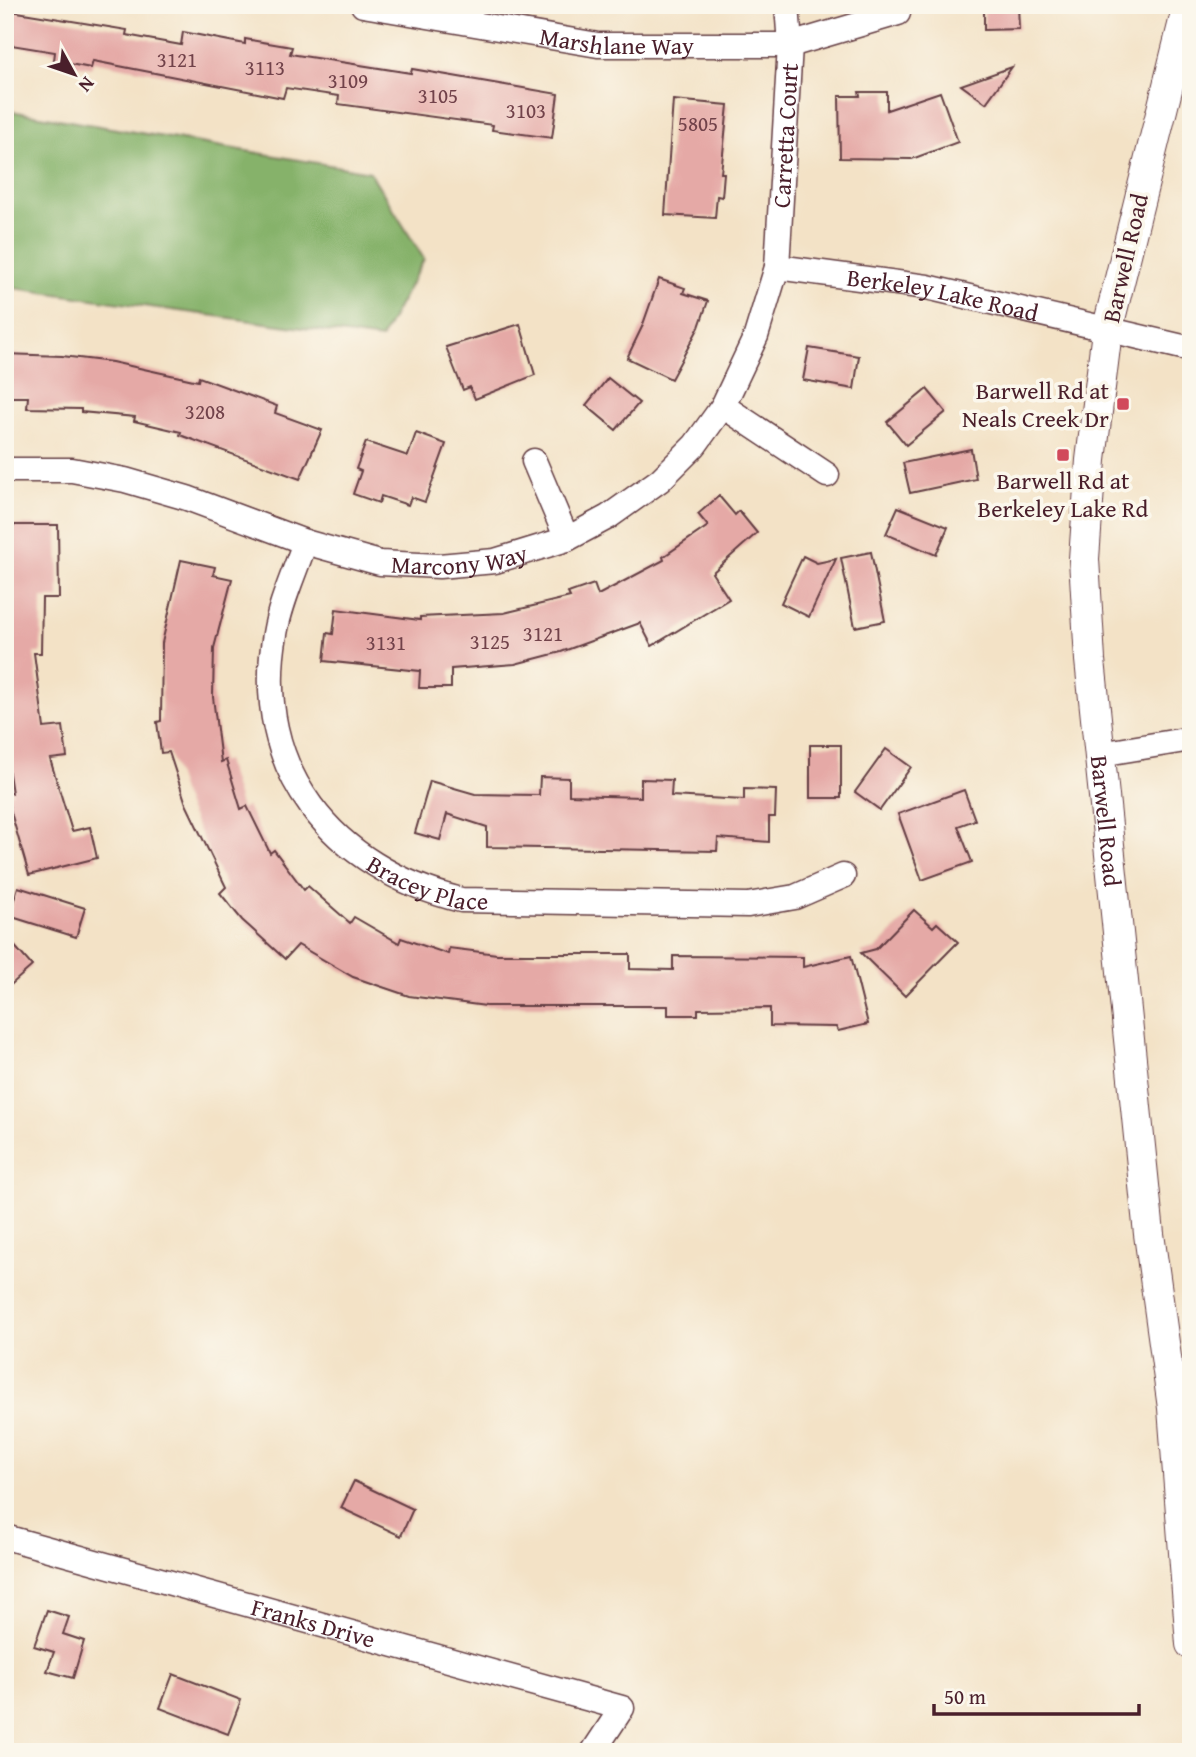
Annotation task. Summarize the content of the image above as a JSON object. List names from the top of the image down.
{
  "streets": {
    "street": [
      "Marshlane Way",
      "Carretta Court",
      "Barwell Road",
      "Berkeley Lake Road",
      "Marcony Way",
      "Bracey Place",
      "Franks Drive"
    ]
  },
  "crossings": [
    ["Marshlane Way", "Carretta Court"],
    ["Carretta Court", "Berkeley Lake Road"],
    ["Carretta Court", "Marcony Way"],
    ["Barwell Road", "Berkeley Lake Road"],
    ["Berkeley Lake Road", "Marcony Way"],
    ["Marcony Way", "Bracey Place"]
  ],
  "places": {
    "transit": ["Barwell Rd at Neals Creek Dr", "Barwell Rd at Berkeley Lake Rd"]
  },
  "house_numbers": [
    "3121",
    "3113",
    "3109",
    "3105",
    "3103",
    "5805",
    "3208",
    "3121",
    "3125",
    "3131"
  ],
  "scale_bar": "50 m",
  "north": "bottom right"
}
